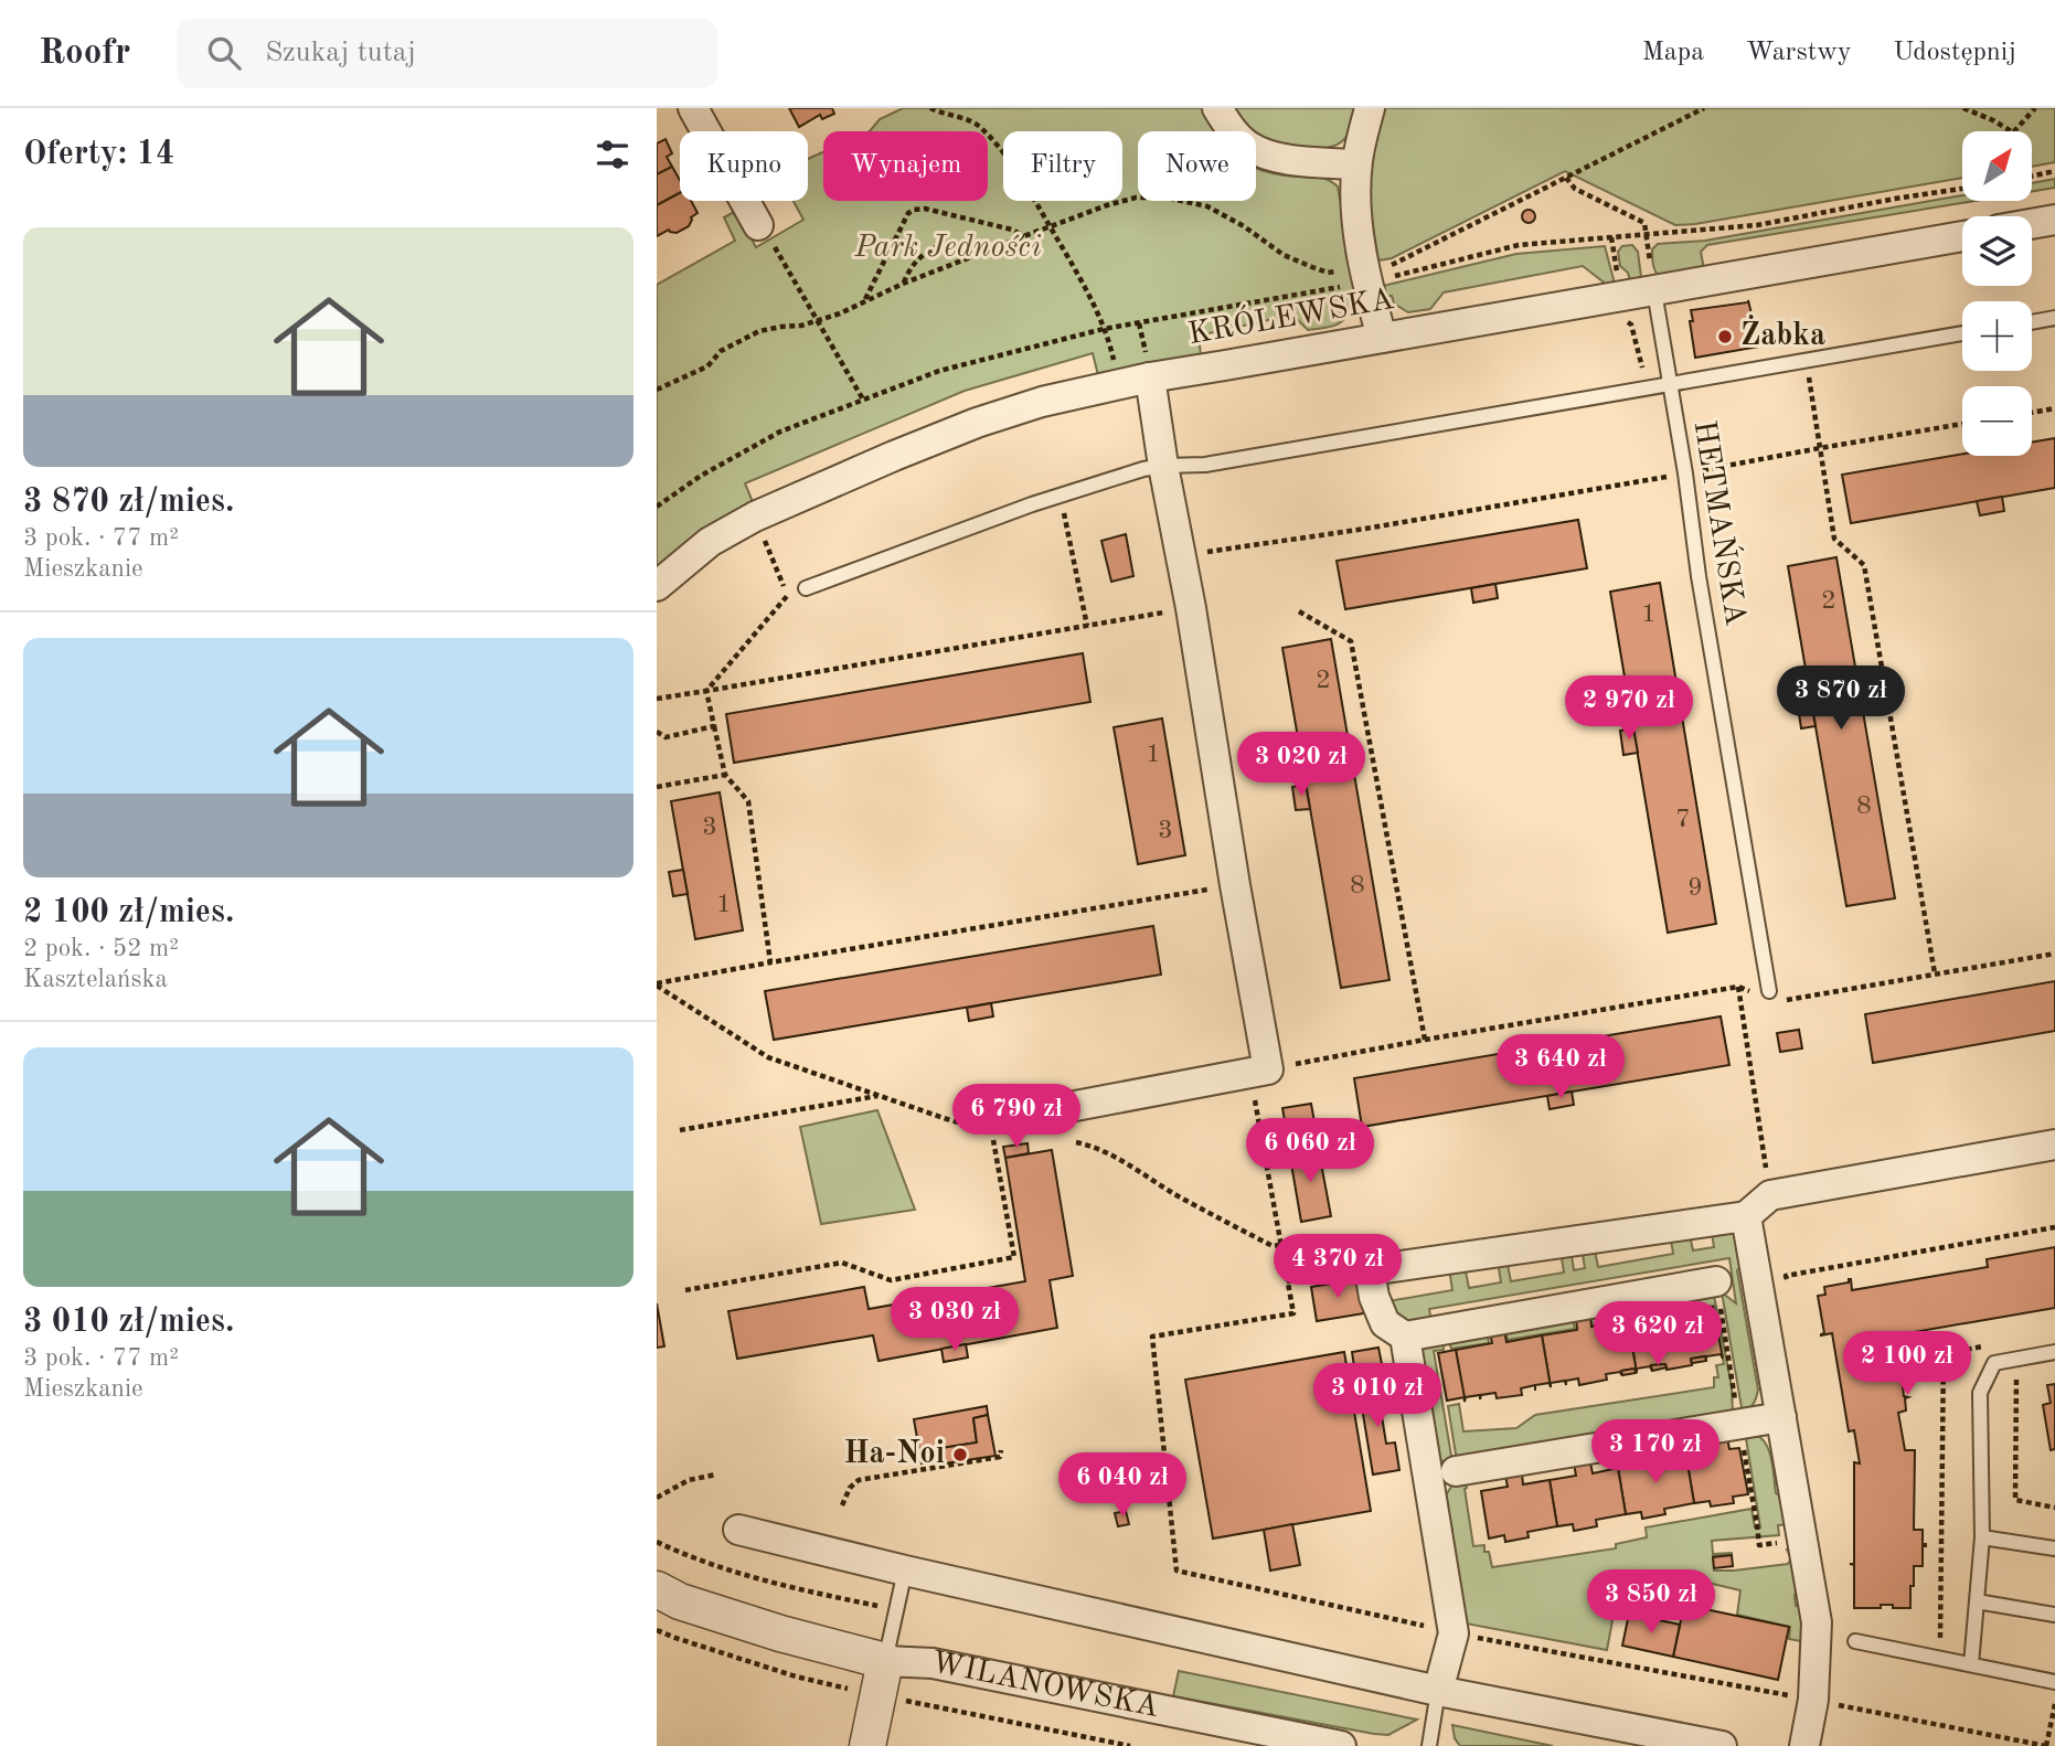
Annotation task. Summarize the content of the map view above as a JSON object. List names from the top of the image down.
{
  "streets": {
    "street": ["KRÓLEWSKA", "WILANOWSKA"],
    "lane": ["HETMAŃSKA"]
  },
  "crossings": [
    ["KRÓLEWSKA", "HETMAŃSKA"]
  ],
  "parks": ["Park Jedności"],
  "places": ["Żabka", "Ha-Noi"],
  "house_numbers": [
    "2",
    "1",
    "2",
    "1",
    "8",
    "7",
    "3",
    "3",
    "8",
    "9",
    "1"
  ],
  "north": "top right",
  "page": {
    "header": "Roofr",
    "search": "Szukaj tutaj",
    "nav": ["Mapa", "Warstwy", "Udostępnij"],
    "heading": "Oferty: 14",
    "map_buttons": ["+", "−"],
    "chip": [
      "Kupno",
      "Wynajem",
      "Filtry",
      "Nowe"
    ],
    "list": [
      {
        "name": "3 870 zł/mies.",
        "note": "3 pok. · 77 m² · Mieszkanie"
      },
      {
        "name": "2 100 zł/mies.",
        "note": "2 pok. · 52 m² · Kasztelańska"
      },
      {
        "name": "3 010 zł/mies.",
        "note": "3 pok. · 77 m² · Mieszkanie"
      }
    ],
    "price": [
      "3 870 zł",
      "2 970 zł",
      "3 020 zł",
      "3 640 zł",
      "6 790 zł",
      "6 060 zł",
      "4 370 zł",
      "3 030 zł",
      "3 620 zł",
      "2 100 zł",
      "3 010 zł",
      "3 170 zł",
      "6 040 zł",
      "3 850 zł"
    ]
  }
}
